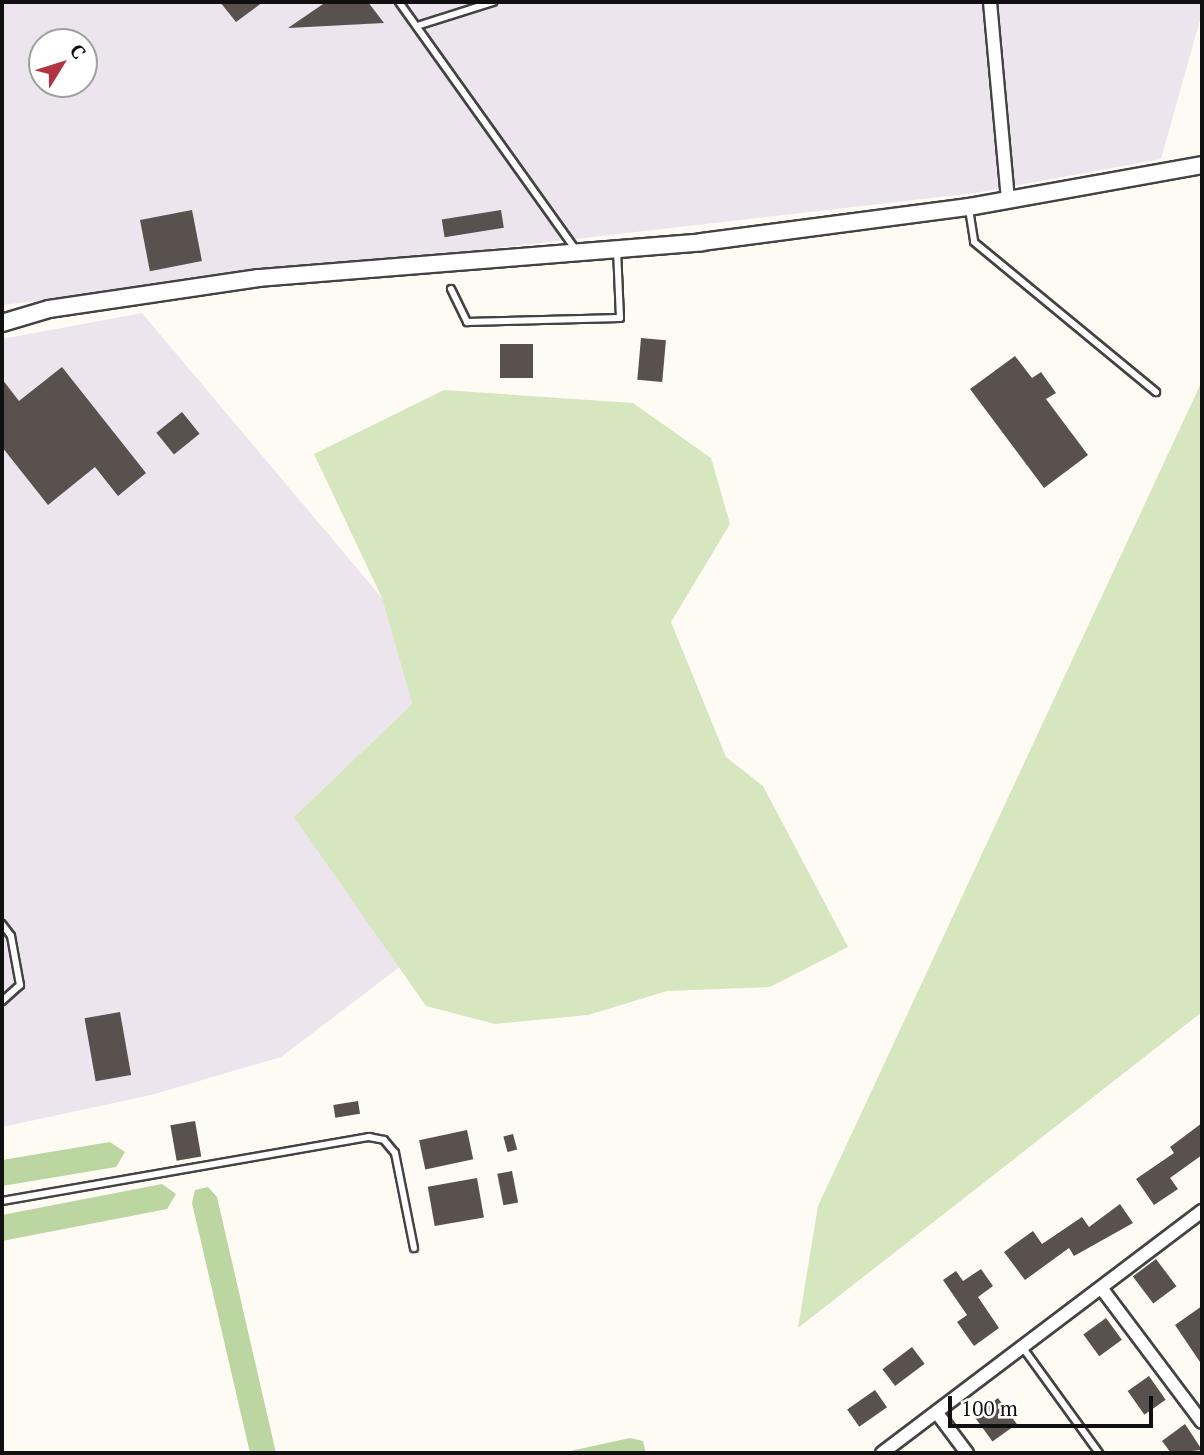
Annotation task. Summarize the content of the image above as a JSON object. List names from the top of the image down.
{
  "scale_bar": "100 m",
  "north": "top right"
}
